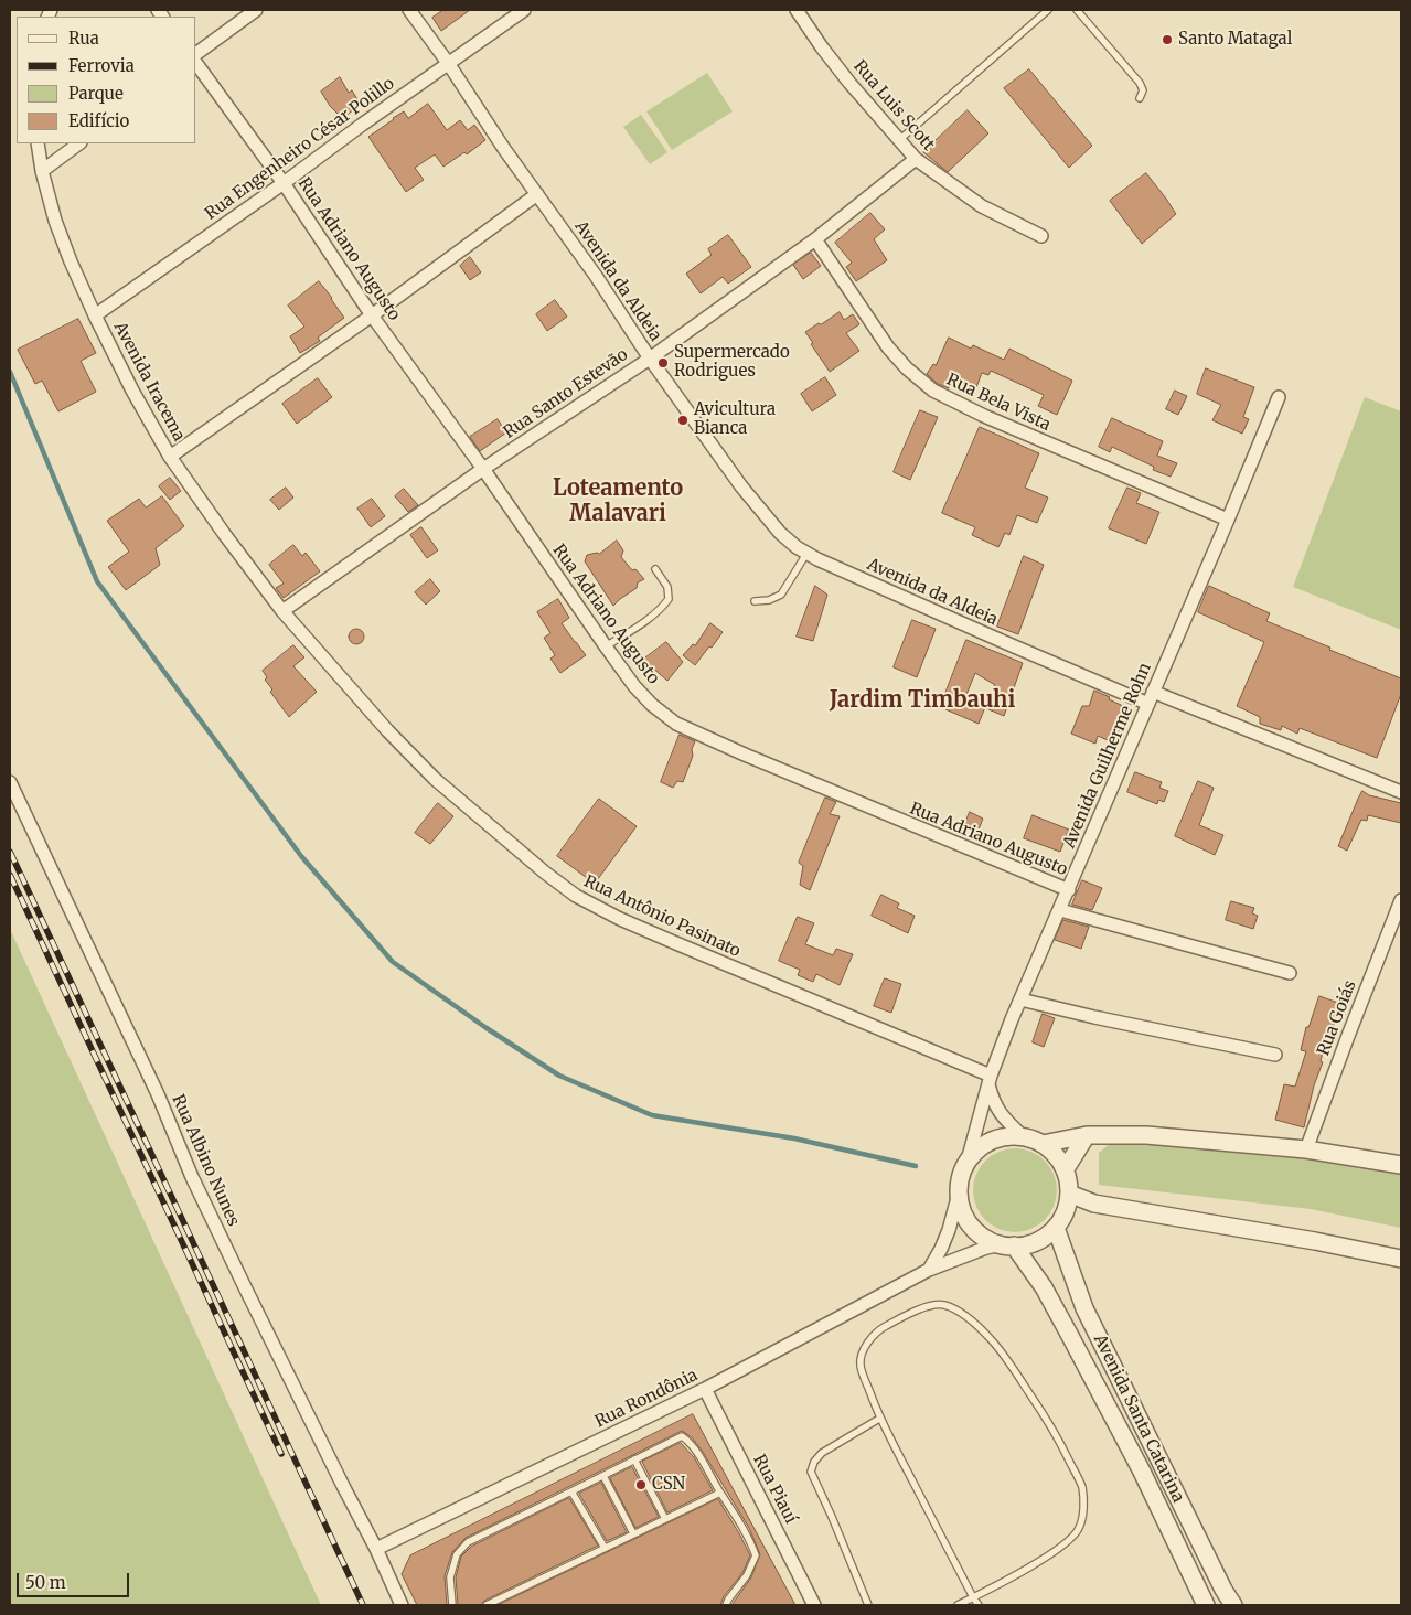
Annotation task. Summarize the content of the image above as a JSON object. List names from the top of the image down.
{
  "streets": {
    "street": [
      "Rua Luis Scott",
      "Rua Engenheiro César Polillo",
      "Rua Adriano Augusto",
      "Avenida da Aldeia",
      "Avenida Iracema",
      "Rua Santo Estevão",
      "Rua Bela Vista",
      "Avenida Guilherme Rohn",
      "Rua Antônio Pasinato",
      "Rua Goiás",
      "Rua Albino Nunes",
      "Rua Rondônia",
      "Avenida Santa Catarina",
      "Rua Piauí"
    ]
  },
  "crossings": [
    ["Rua Luis Scott", "Rua Santo Estevão"],
    ["Rua Engenheiro César Polillo", "Rua Adriano Augusto"],
    ["Rua Engenheiro César Polillo", "Avenida da Aldeia"],
    ["Rua Engenheiro César Polillo", "Avenida Iracema"],
    ["Rua Adriano Augusto", "Rua Santo Estevão"],
    ["Rua Adriano Augusto", "Avenida Guilherme Rohn"],
    ["Avenida da Aldeia", "Rua Santo Estevão"],
    ["Avenida da Aldeia", "Avenida Guilherme Rohn"],
    ["Avenida Iracema", "Rua Santo Estevão"],
    ["Avenida Iracema", "Rua Antônio Pasinato"],
    ["Rua Santo Estevão", "Rua Bela Vista"],
    ["Rua Santo Estevão", "Rua Antônio Pasinato"],
    ["Rua Bela Vista", "Avenida Guilherme Rohn"],
    ["Avenida Guilherme Rohn", "Rua Antônio Pasinato"],
    ["Avenida Guilherme Rohn", "Rua Rondônia"],
    ["Avenida Guilherme Rohn", "Avenida Santa Catarina"],
    ["Rua Albino Nunes", "Rua Rondônia"],
    ["Rua Rondônia", "Avenida Santa Catarina"],
    ["Rua Rondônia", "Rua Piauí"]
  ],
  "districts": ["Loteamento Malavari", "Jardim Timbauhi"],
  "places": [
    "Santo Matagal",
    "Supermercado Rodrigues",
    "Avicultura Bianca",
    "CSN"
  ],
  "legend": [
    "Rua",
    "Ferrovia",
    "Parque",
    "Edifício"
  ],
  "scale_bar": "50 m"
}
